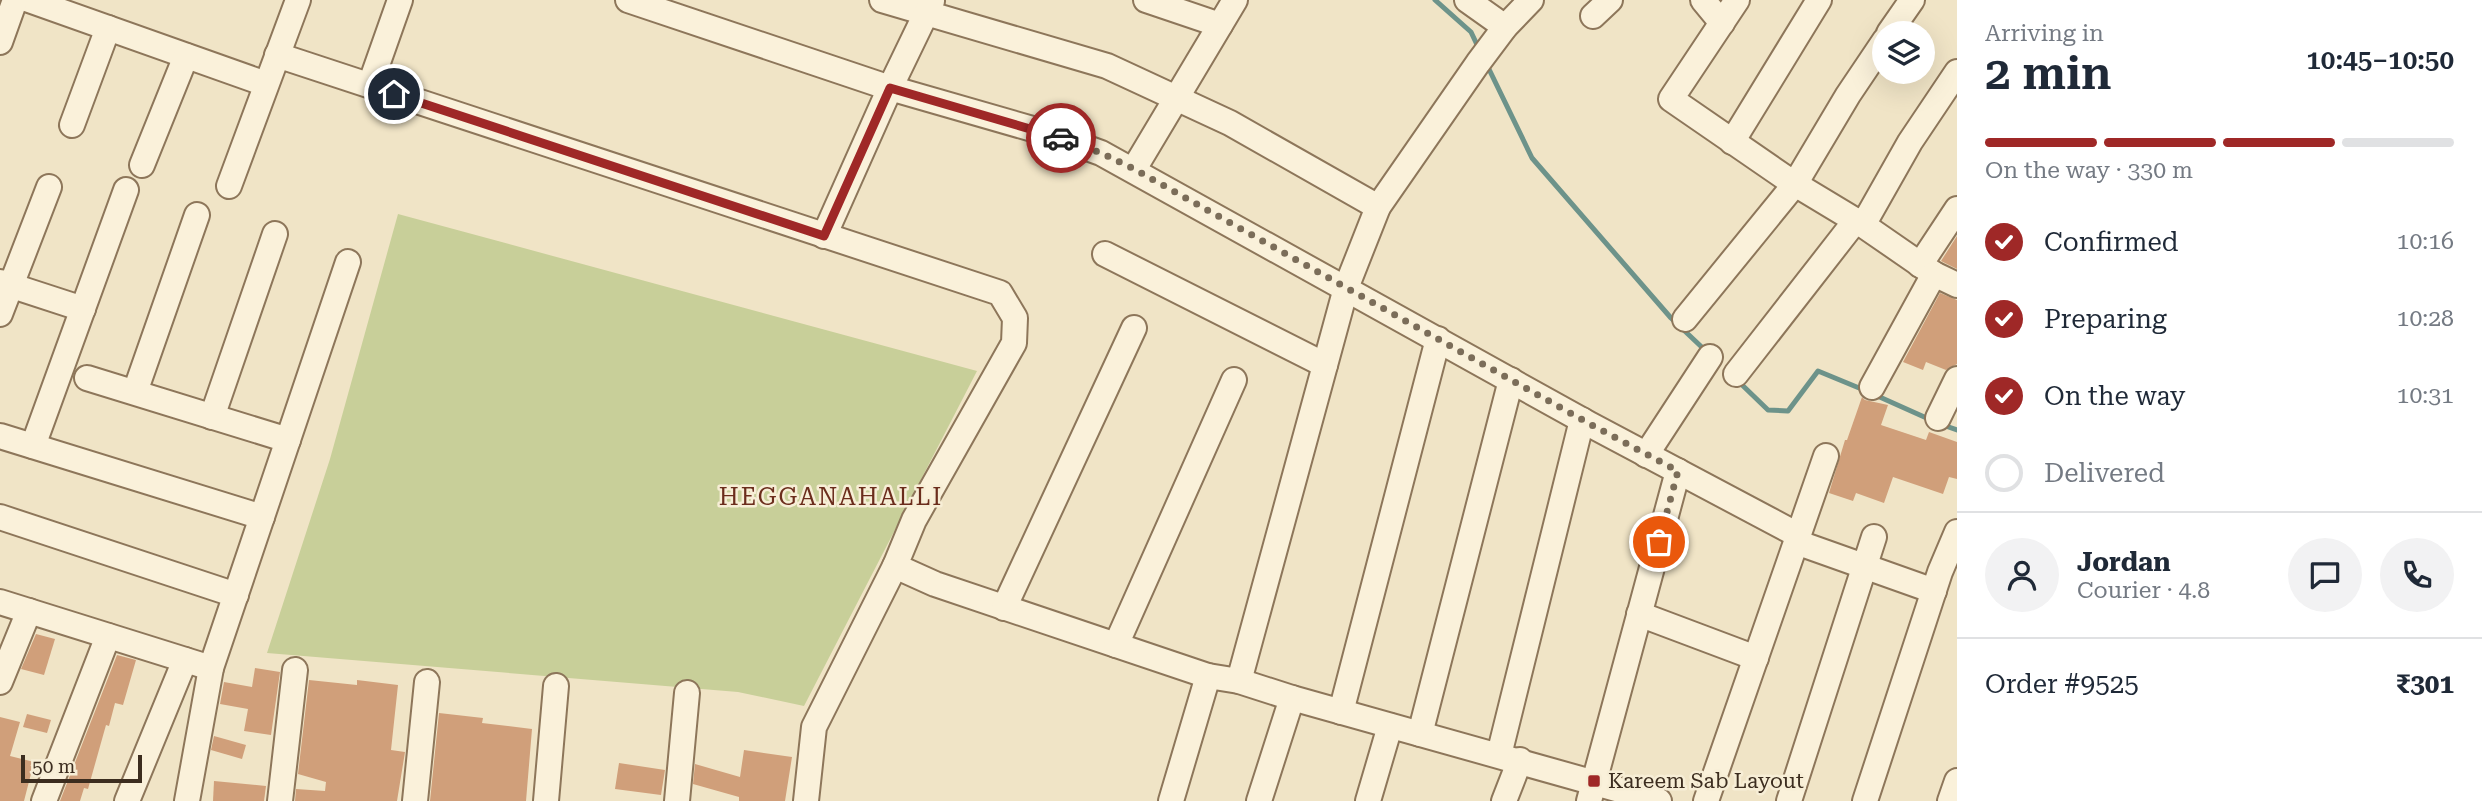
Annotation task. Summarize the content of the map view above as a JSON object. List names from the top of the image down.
{
  "districts": ["HEGGANAHALLI"],
  "places": {
    "transit": ["Kareem Sab Layout"]
  },
  "scale_bar": "50 m",
  "page": {
    "heading": ["2 min", "Arriving in", "10:45–10:50"],
    "panel": [
      "Jordan",
      "Courier · 4.8",
      "Order #9525",
      "₹301"
    ],
    "bar": "On the way · 330 m",
    "list": [
      ["Confirmed", "10:16"],
      ["Preparing", "10:28"],
      ["On the way", "10:31"],
      "Delivered"
    ],
    "scale": "50 m"
  }
}
